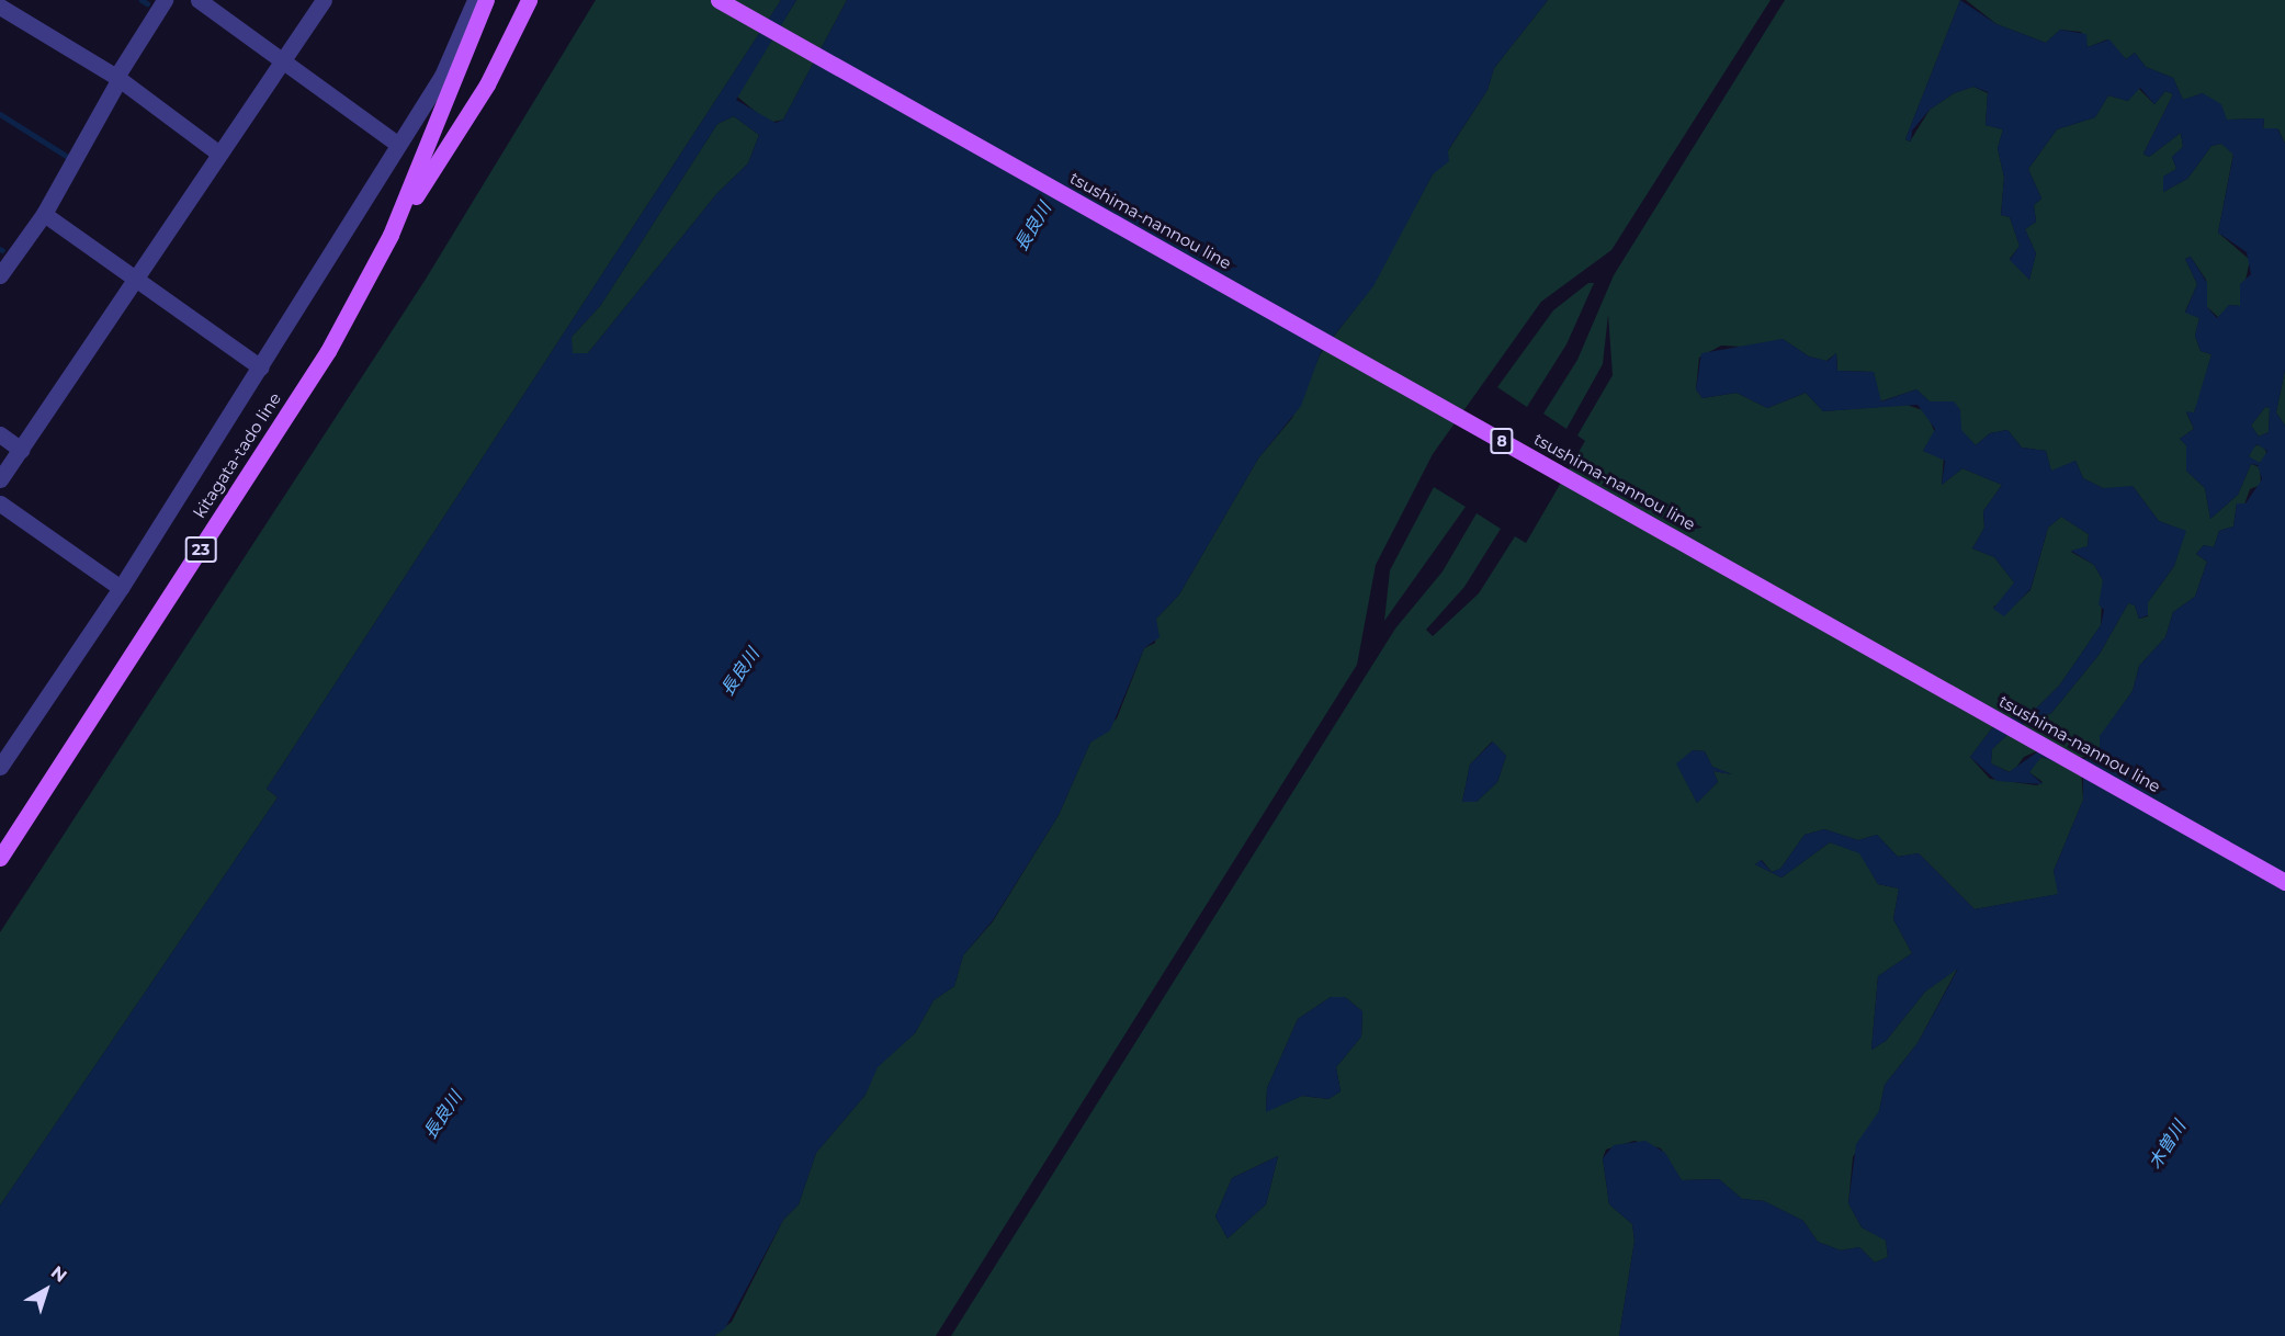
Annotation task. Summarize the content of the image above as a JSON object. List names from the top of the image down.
{
  "streets": {
    "main road": [
      "tsushima-nannou line",
      "8",
      "kitagata-tado line",
      "23"
    ]
  },
  "crossings": [
    ["kitagata-tado line", "23"]
  ],
  "water": ["長良川", "木曽川"],
  "north": "top right"
}
